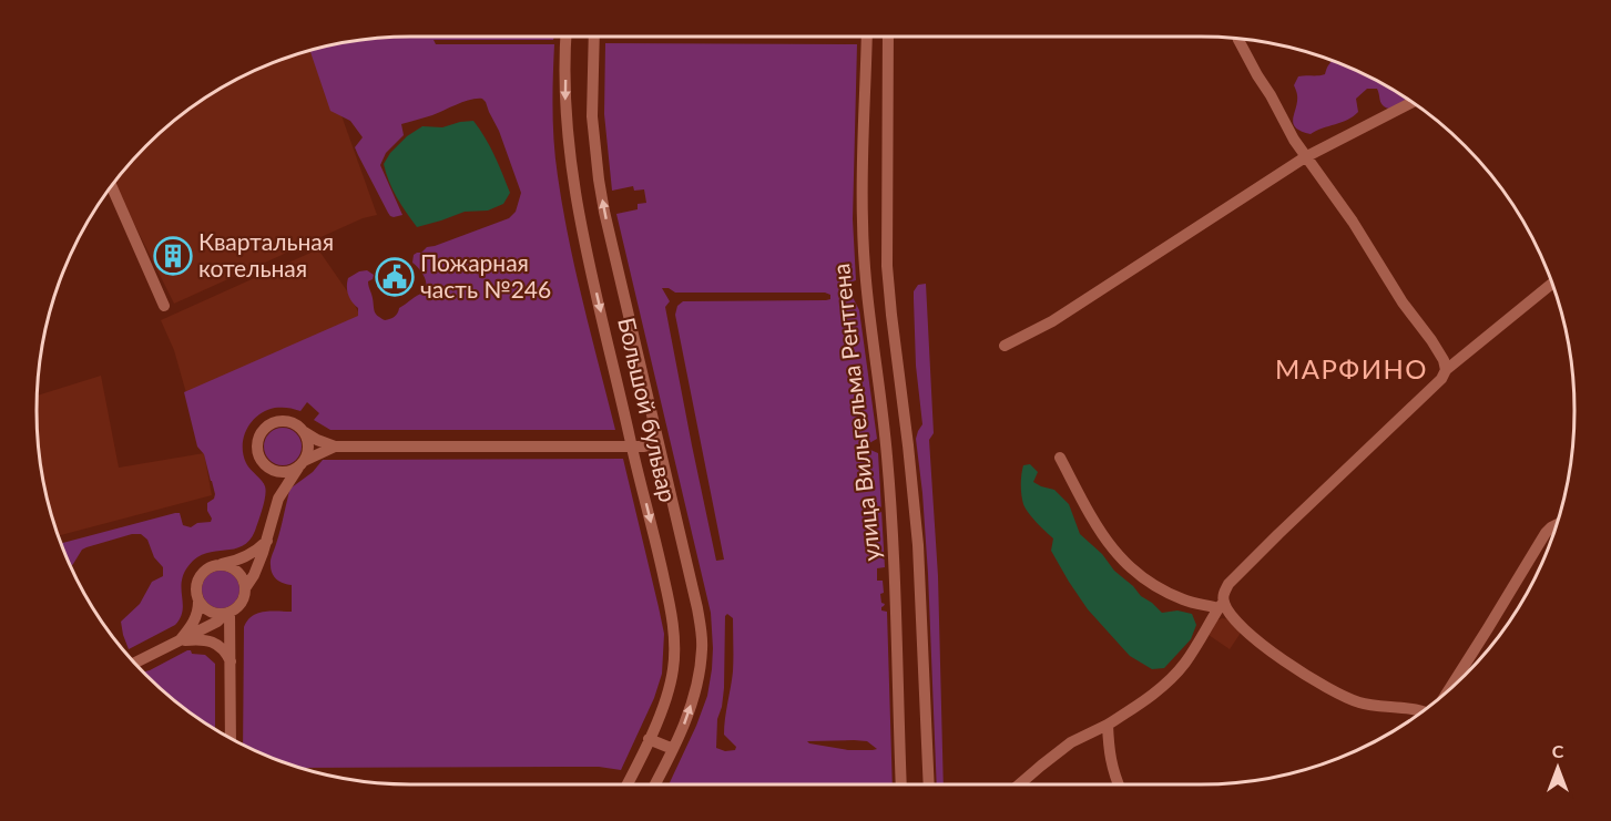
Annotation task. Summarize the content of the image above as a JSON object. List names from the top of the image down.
{
  "streets": {
    "street": ["Большой бульвар", "улица Вильгельма Рентгена"]
  },
  "districts": ["МАРФИНО"],
  "places": {
    "building": ["Квартальная котельная"],
    "public building": ["Пожарная часть №246"]
  },
  "north": "top"
}
